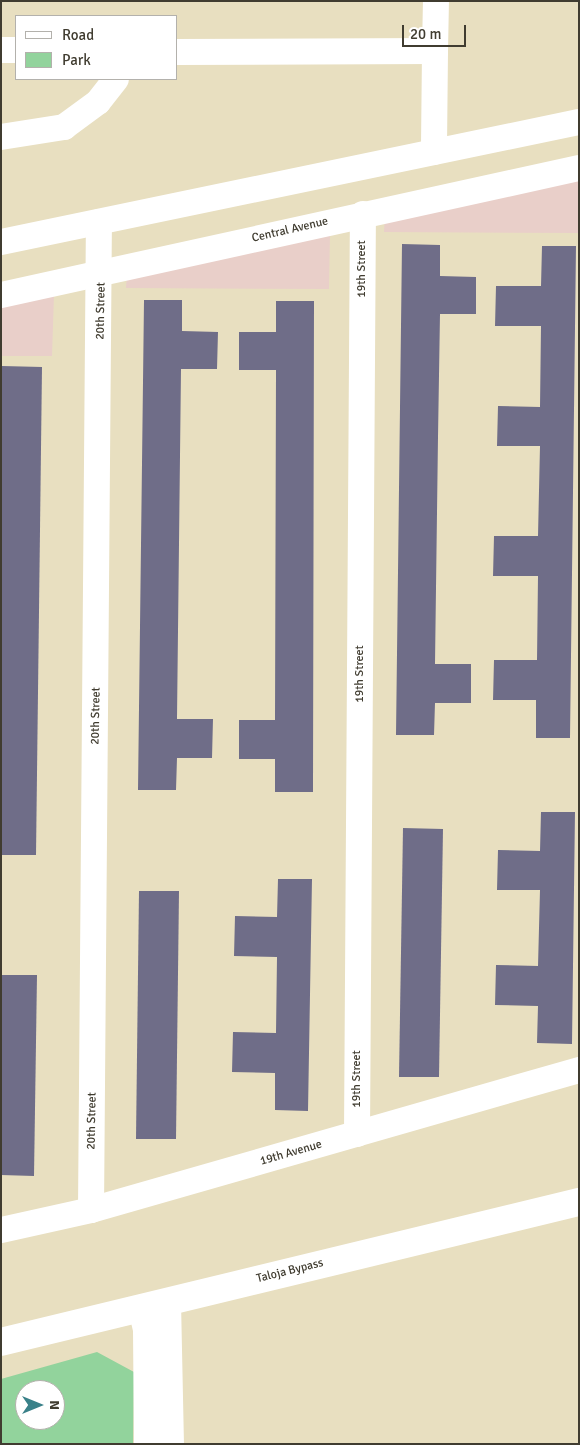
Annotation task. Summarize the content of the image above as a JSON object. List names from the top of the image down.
{
  "streets": {
    "main road": ["Taloja Bypass"],
    "street": [
      "Central Avenue",
      "19th Street",
      "20th Street",
      "19th Avenue"
    ]
  },
  "crossings": [
    ["Central Avenue", "19th Street"],
    ["Central Avenue", "20th Street"],
    ["19th Street", "19th Avenue"],
    ["20th Street", "19th Avenue"]
  ],
  "legend": ["Road", "Park"],
  "scale_bar": "20 m",
  "north": "right"
}
